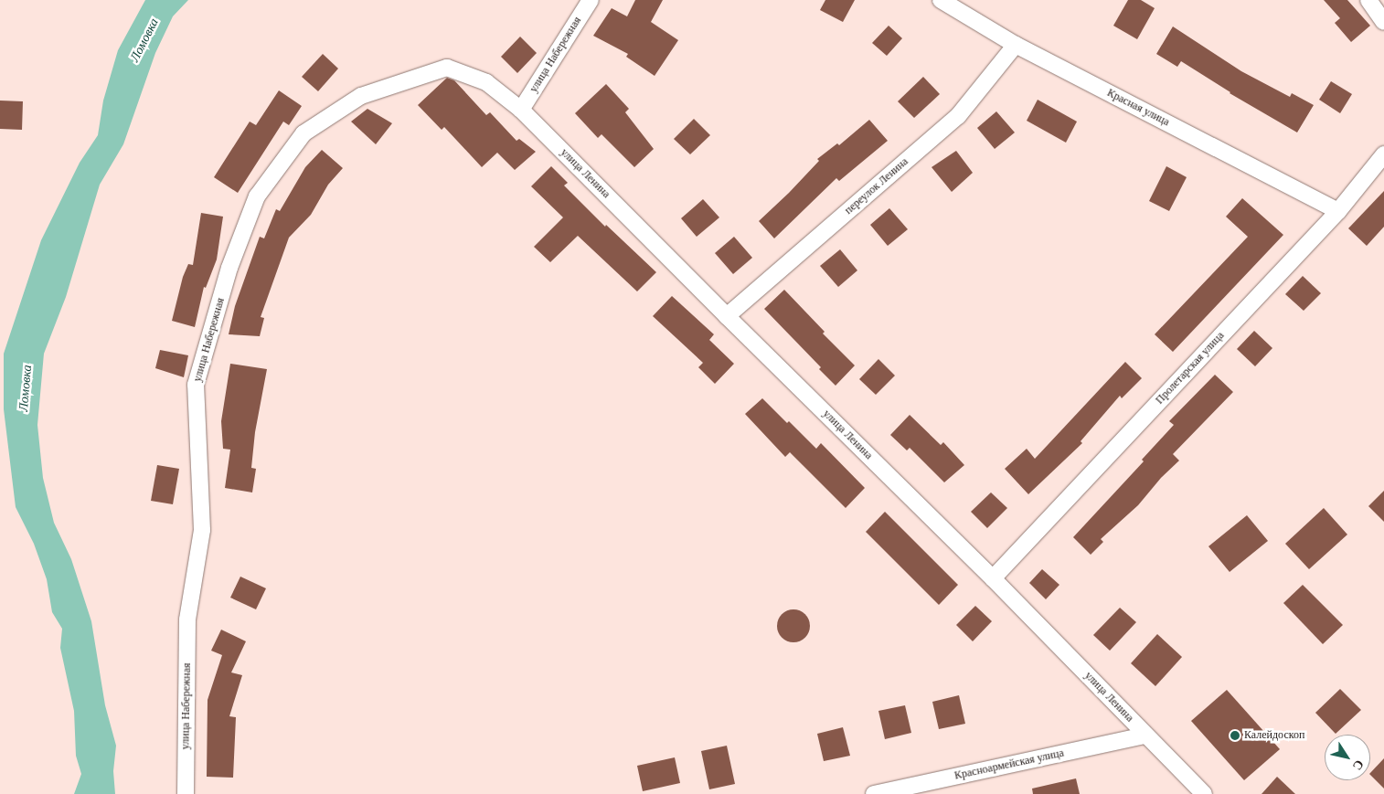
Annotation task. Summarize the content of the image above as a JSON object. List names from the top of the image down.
{
  "streets": {
    "street": [
      "улица Набережная",
      "Красная улица",
      "улица Ленина",
      "переулок Ленина",
      "Пролетарская улица",
      "Красноармейская улица"
    ]
  },
  "crossings": [
    ["улица Набережная", "улица Ленина"],
    ["Красная улица", "переулок Ленина"],
    ["Красная улица", "Пролетарская улица"],
    ["улица Ленина", "переулок Ленина"],
    ["улица Ленина", "Пролетарская улица"],
    ["улица Ленина", "Красноармейская улица"]
  ],
  "water": ["Ломовка"],
  "places": ["Калейдоскоп"],
  "north": "bottom right"
}
